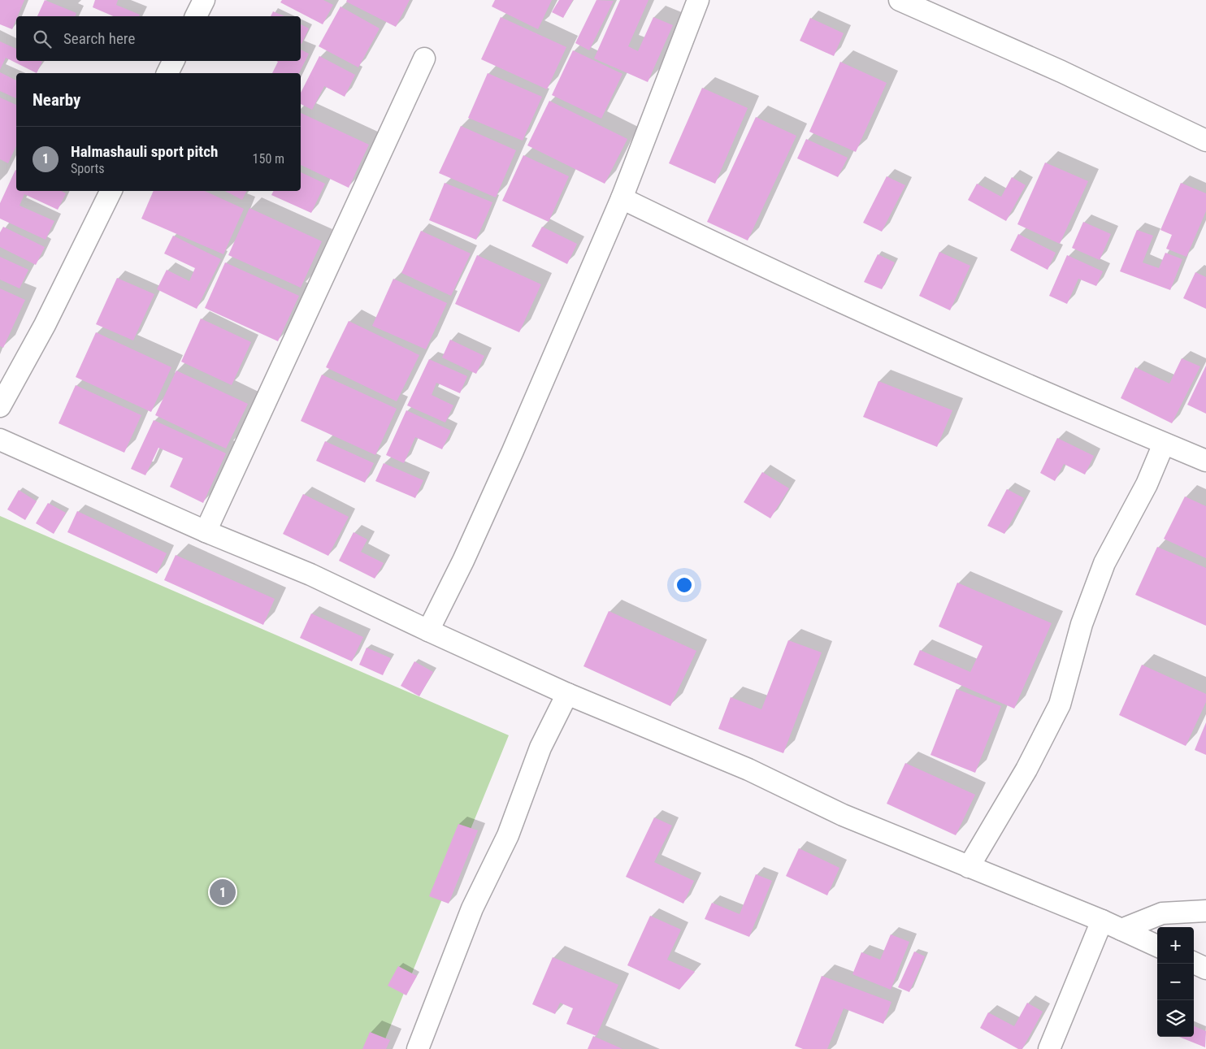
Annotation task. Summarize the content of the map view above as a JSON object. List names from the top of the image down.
{
  "page": {
    "search": "Search here",
    "heading": "Nearby",
    "list": [
      {
        "mark": "1",
        "name": "Halmashauli sport pitch",
        "note": "Sports",
        "value": "150 m"
      }
    ],
    "pins": "1",
    "map_buttons": ["+", "−"]
  }
}
